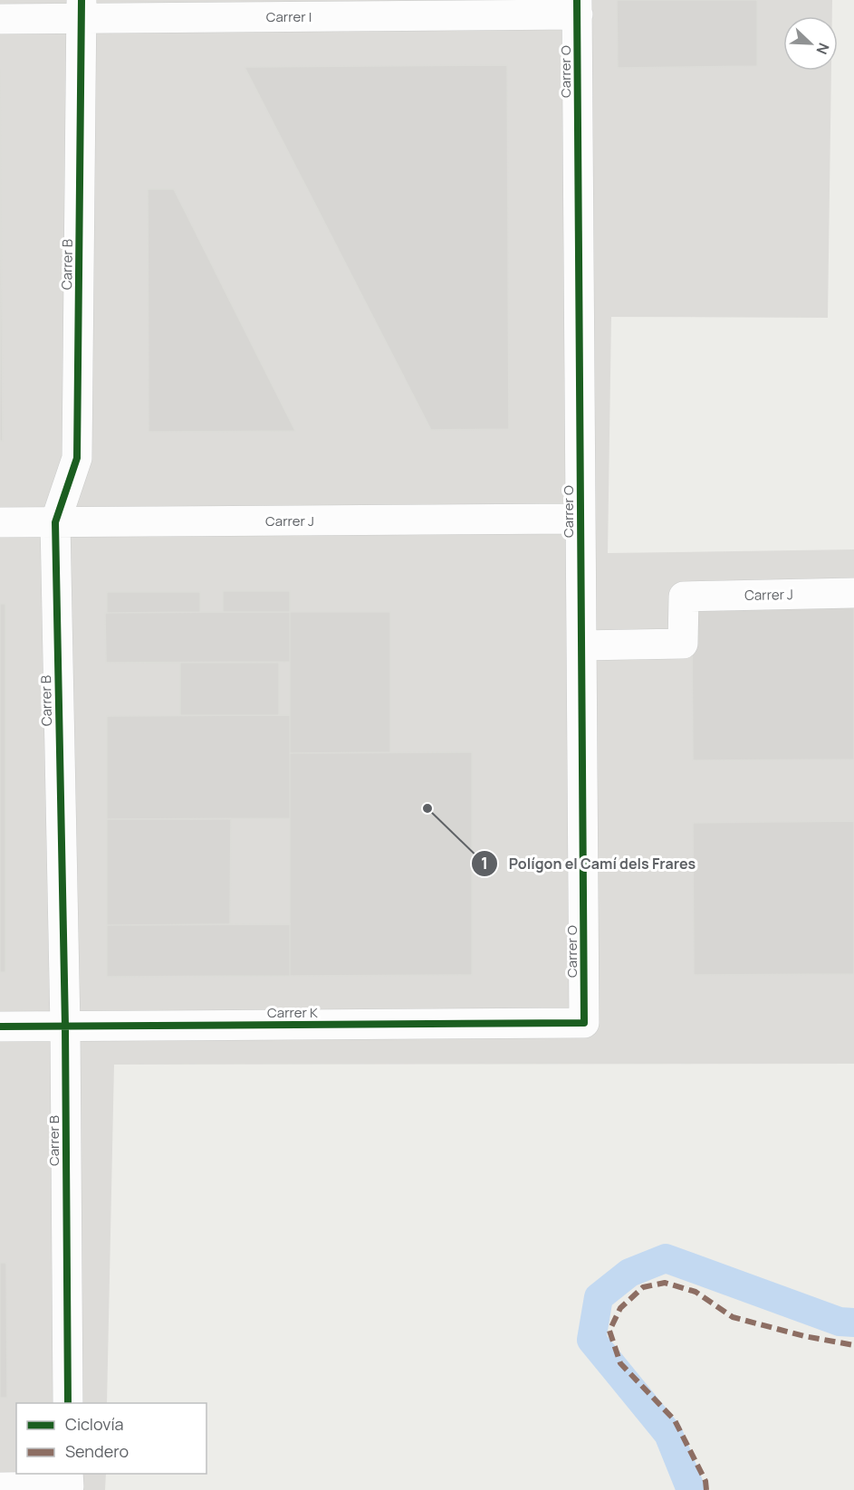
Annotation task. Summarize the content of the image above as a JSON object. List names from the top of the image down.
{
  "streets": {
    "street": [
      "Carrer I",
      "Carrer O",
      "Carrer B",
      "Carrer J",
      "Carrer K"
    ]
  },
  "crossings": [
    ["Carrer I", "Carrer O"],
    ["Carrer I", "Carrer B"],
    ["Carrer O", "Carrer J"],
    ["Carrer O", "Carrer K"],
    ["Carrer B", "Carrer J"],
    ["Carrer B", "Carrer K"]
  ],
  "places": ["Polígon el Camí dels Frares"],
  "legend": ["Ciclovía", "Sendero"],
  "north": "bottom right"
}
